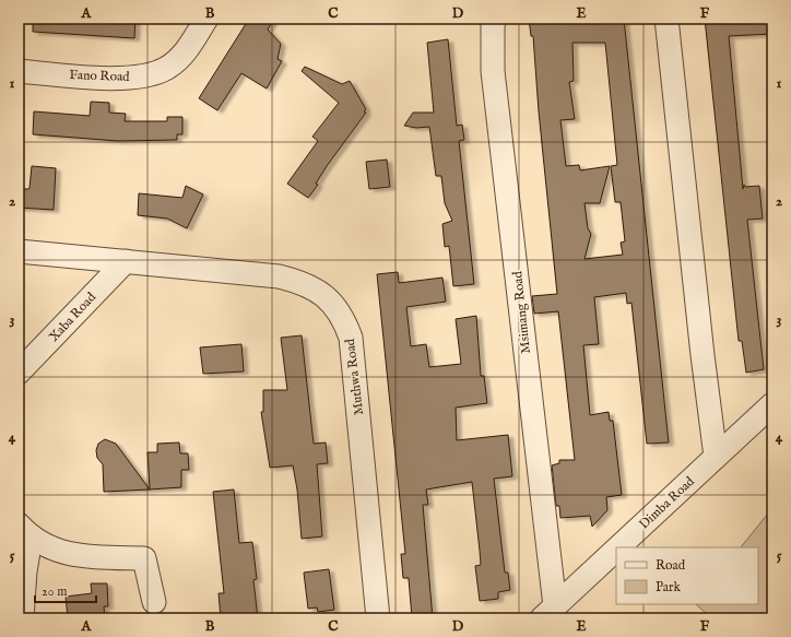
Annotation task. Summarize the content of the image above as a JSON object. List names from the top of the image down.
{
  "streets": {
    "street": [
      "Fano Road",
      "Msimang Road",
      "Xaba Road",
      "Muthwa Road",
      "Dimba Road"
    ]
  },
  "crossings": [
    ["Msimang Road", "Dimba Road"],
    ["Xaba Road", "Muthwa Road"]
  ],
  "legend": ["Road", "Park"],
  "scale_bar": "20 m",
  "grid": {
    "columns": [
      "A",
      "B",
      "C",
      "D",
      "E",
      "F"
    ],
    "rows": [
      "1",
      "2",
      "3",
      "4",
      "5"
    ]
  }
}
